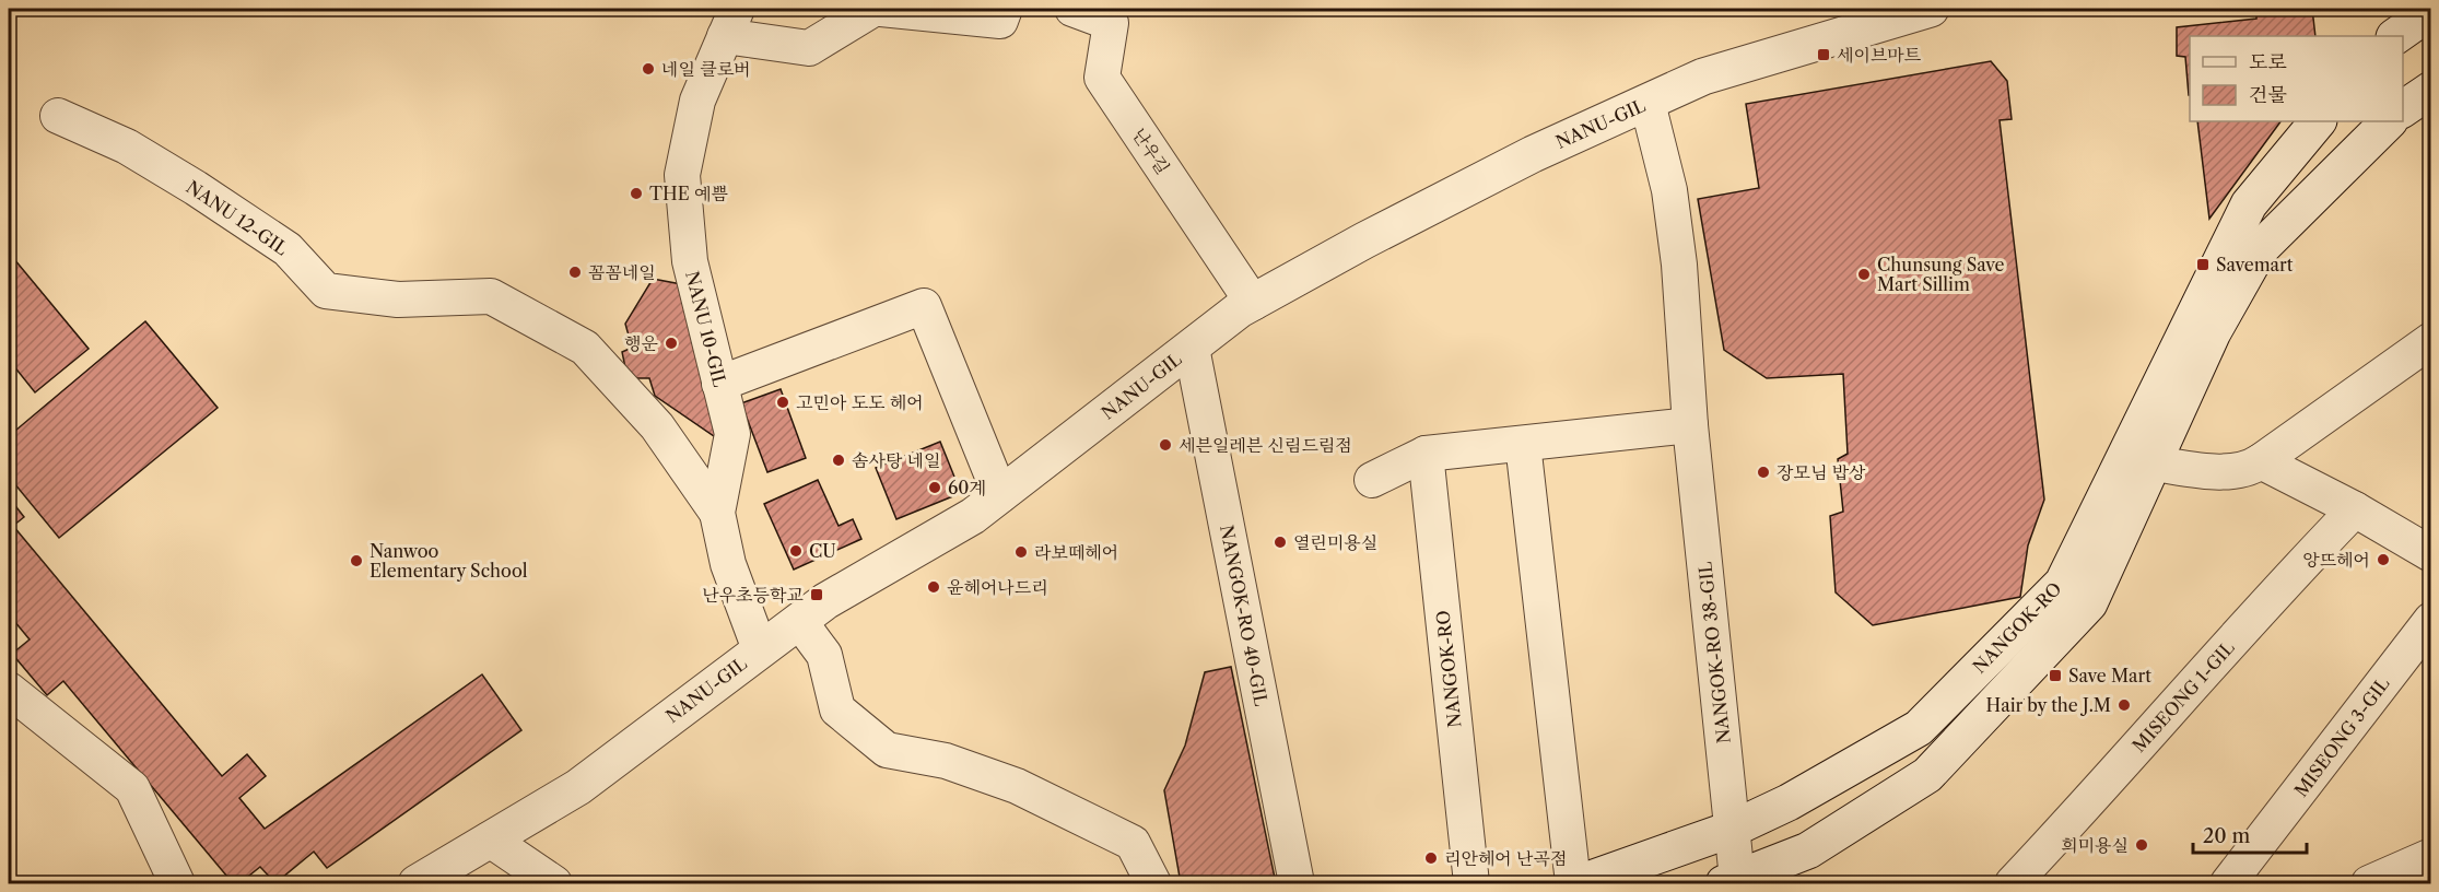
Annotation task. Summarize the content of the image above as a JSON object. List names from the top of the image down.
{
  "streets": {
    "main road": ["NANU-GIL", "NANGOK-RO"],
    "street": [
      "난우길",
      "NANU 12-GIL",
      "NANU 10-GIL",
      "NANGOK-RO 40-GIL",
      "NANGOK-RO 38-GIL",
      "MISEONG 1-GIL",
      "MISEONG 3-GIL"
    ]
  },
  "crossings": [
    ["NANU-GIL", "난우길"],
    ["NANU-GIL", "NANU 10-GIL"],
    ["NANU-GIL", "NANGOK-RO 40-GIL"],
    ["NANU-GIL", "NANGOK-RO 38-GIL"],
    ["NANU 12-GIL", "NANU 10-GIL"],
    ["NANGOK-RO", "NANGOK-RO 38-GIL"]
  ],
  "places": {
    "transit": [
      "세이브마트",
      "Savemart",
      "난우초등학교",
      "Save Mart"
    ],
    "other": [
      "네일 클로버",
      "THE 예쁨",
      "꼼꼼네일",
      "Chunsung Save Mart Sillim",
      "행운",
      "고민아 도도 헤어",
      "세븐일레븐 신림드림점",
      "솜사탕 네일",
      "장모님 밥상",
      "60계",
      "열린미용실",
      "CU",
      "라보떼헤어",
      "앙뜨헤어",
      "Nanwoo Elementary School",
      "윤헤어나드리",
      "Hair by the J.M",
      "희미용실",
      "리안헤어 난곡점"
    ]
  },
  "legend": ["도로", "건물"],
  "scale_bar": "20 m"
}
